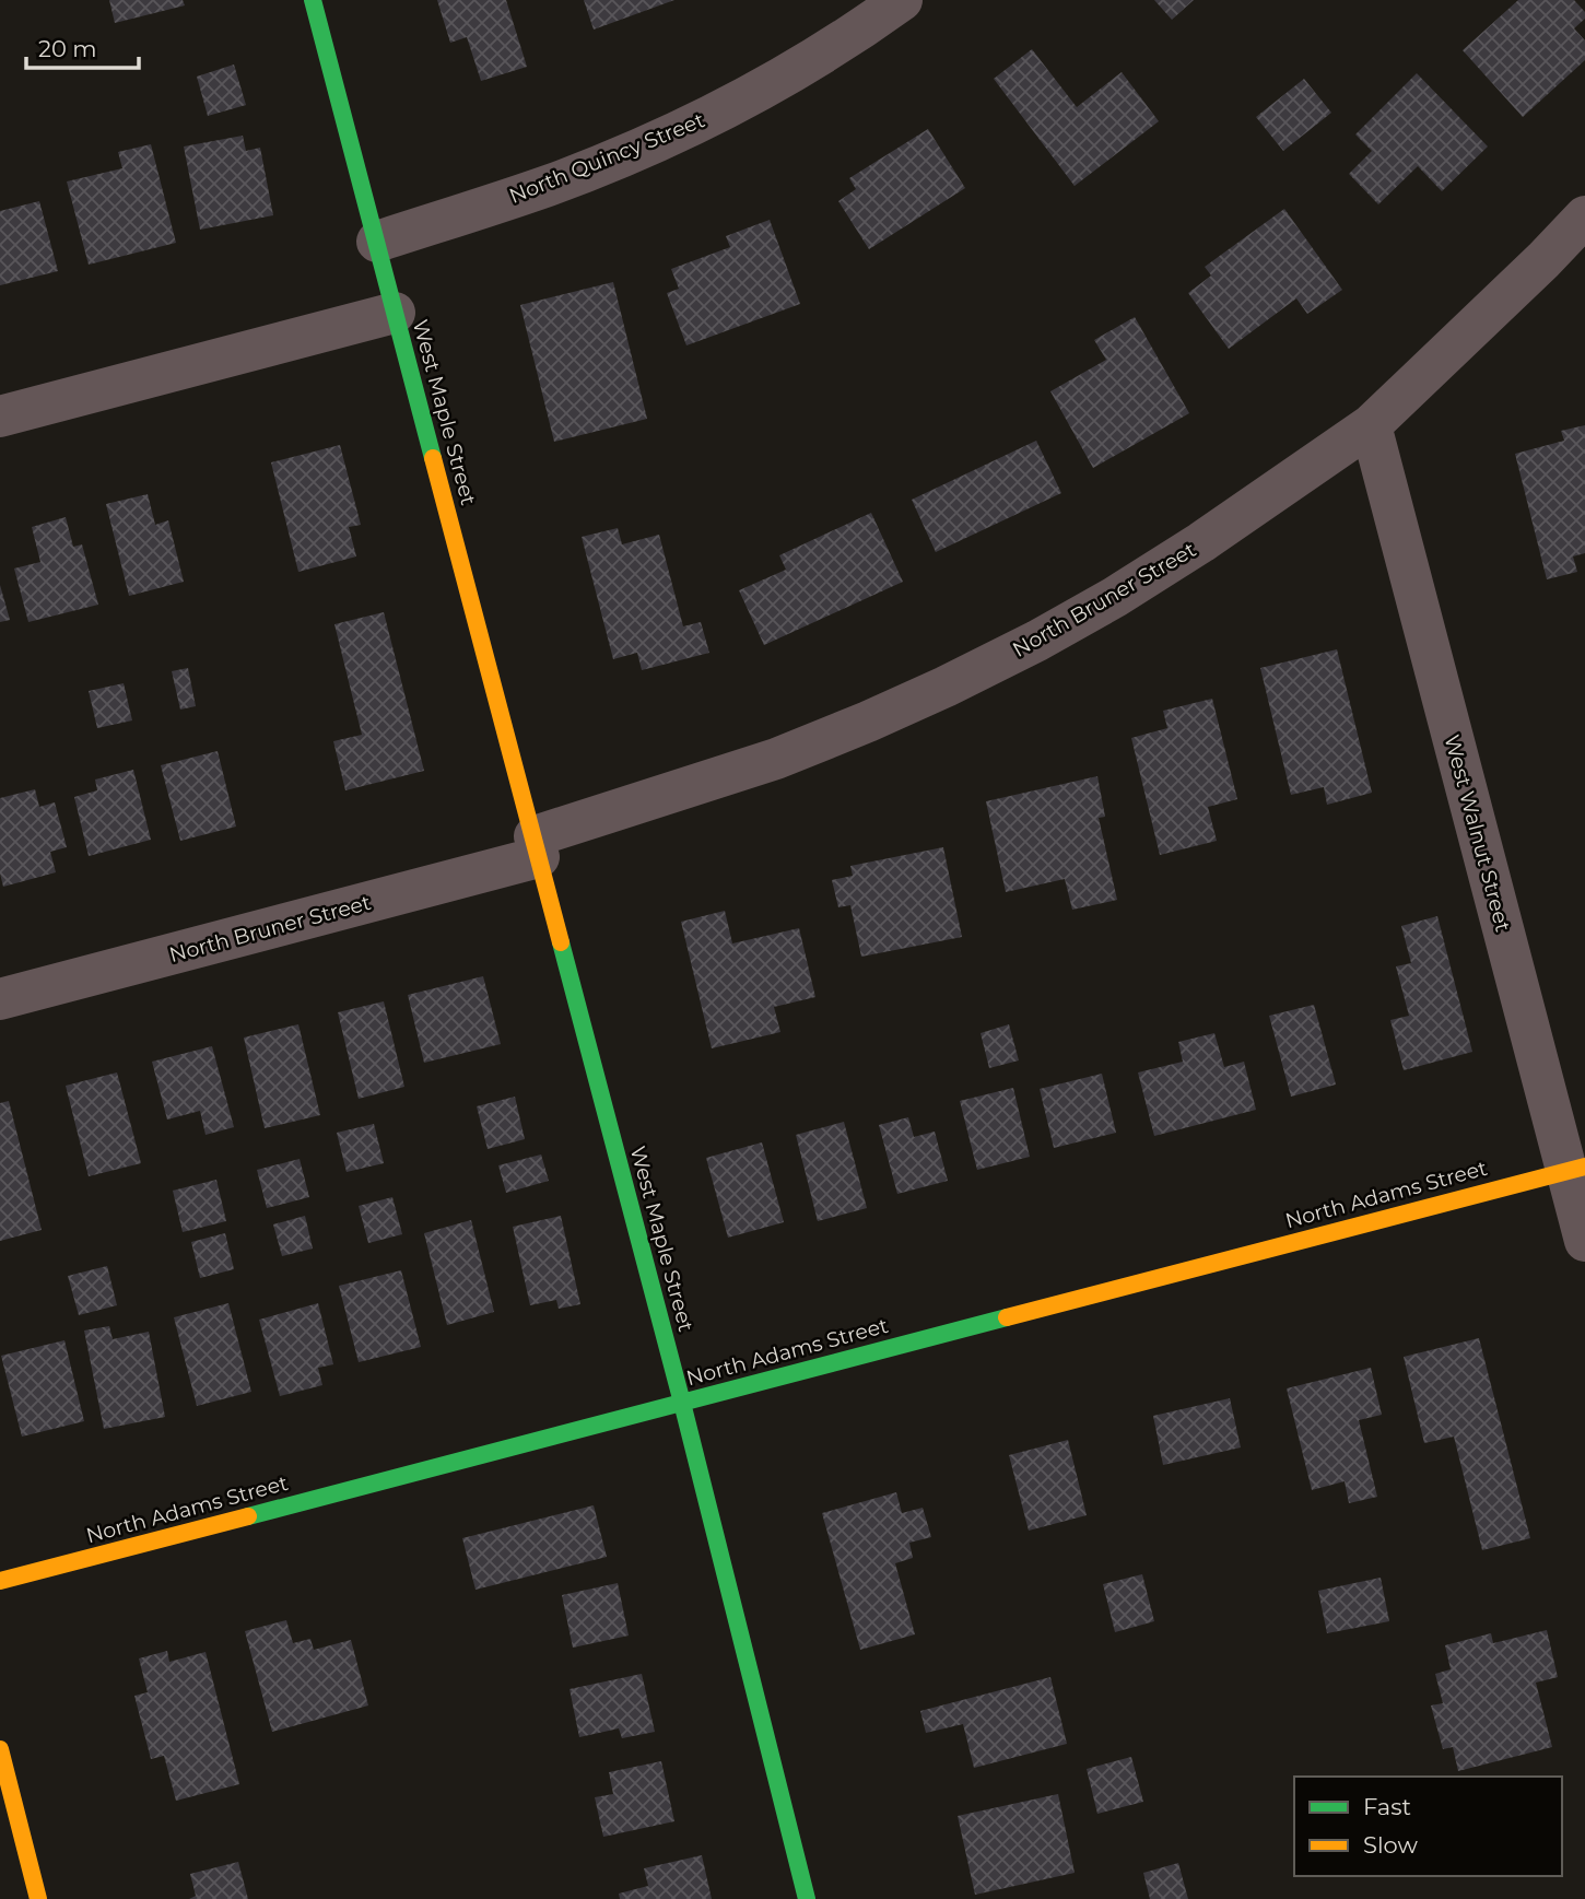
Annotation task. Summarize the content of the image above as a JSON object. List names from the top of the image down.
{
  "streets": {
    "street": [
      "North Quincy Street",
      "West Maple Street",
      "North Bruner Street",
      "West Walnut Street",
      "North Adams Street"
    ]
  },
  "crossings": [
    ["North Quincy Street", "West Maple Street"],
    ["West Maple Street", "North Bruner Street"],
    ["West Maple Street", "North Adams Street"],
    ["North Bruner Street", "West Walnut Street"],
    ["West Walnut Street", "North Adams Street"]
  ],
  "legend": ["Fast", "Slow"],
  "scale_bar": "20 m"
}
